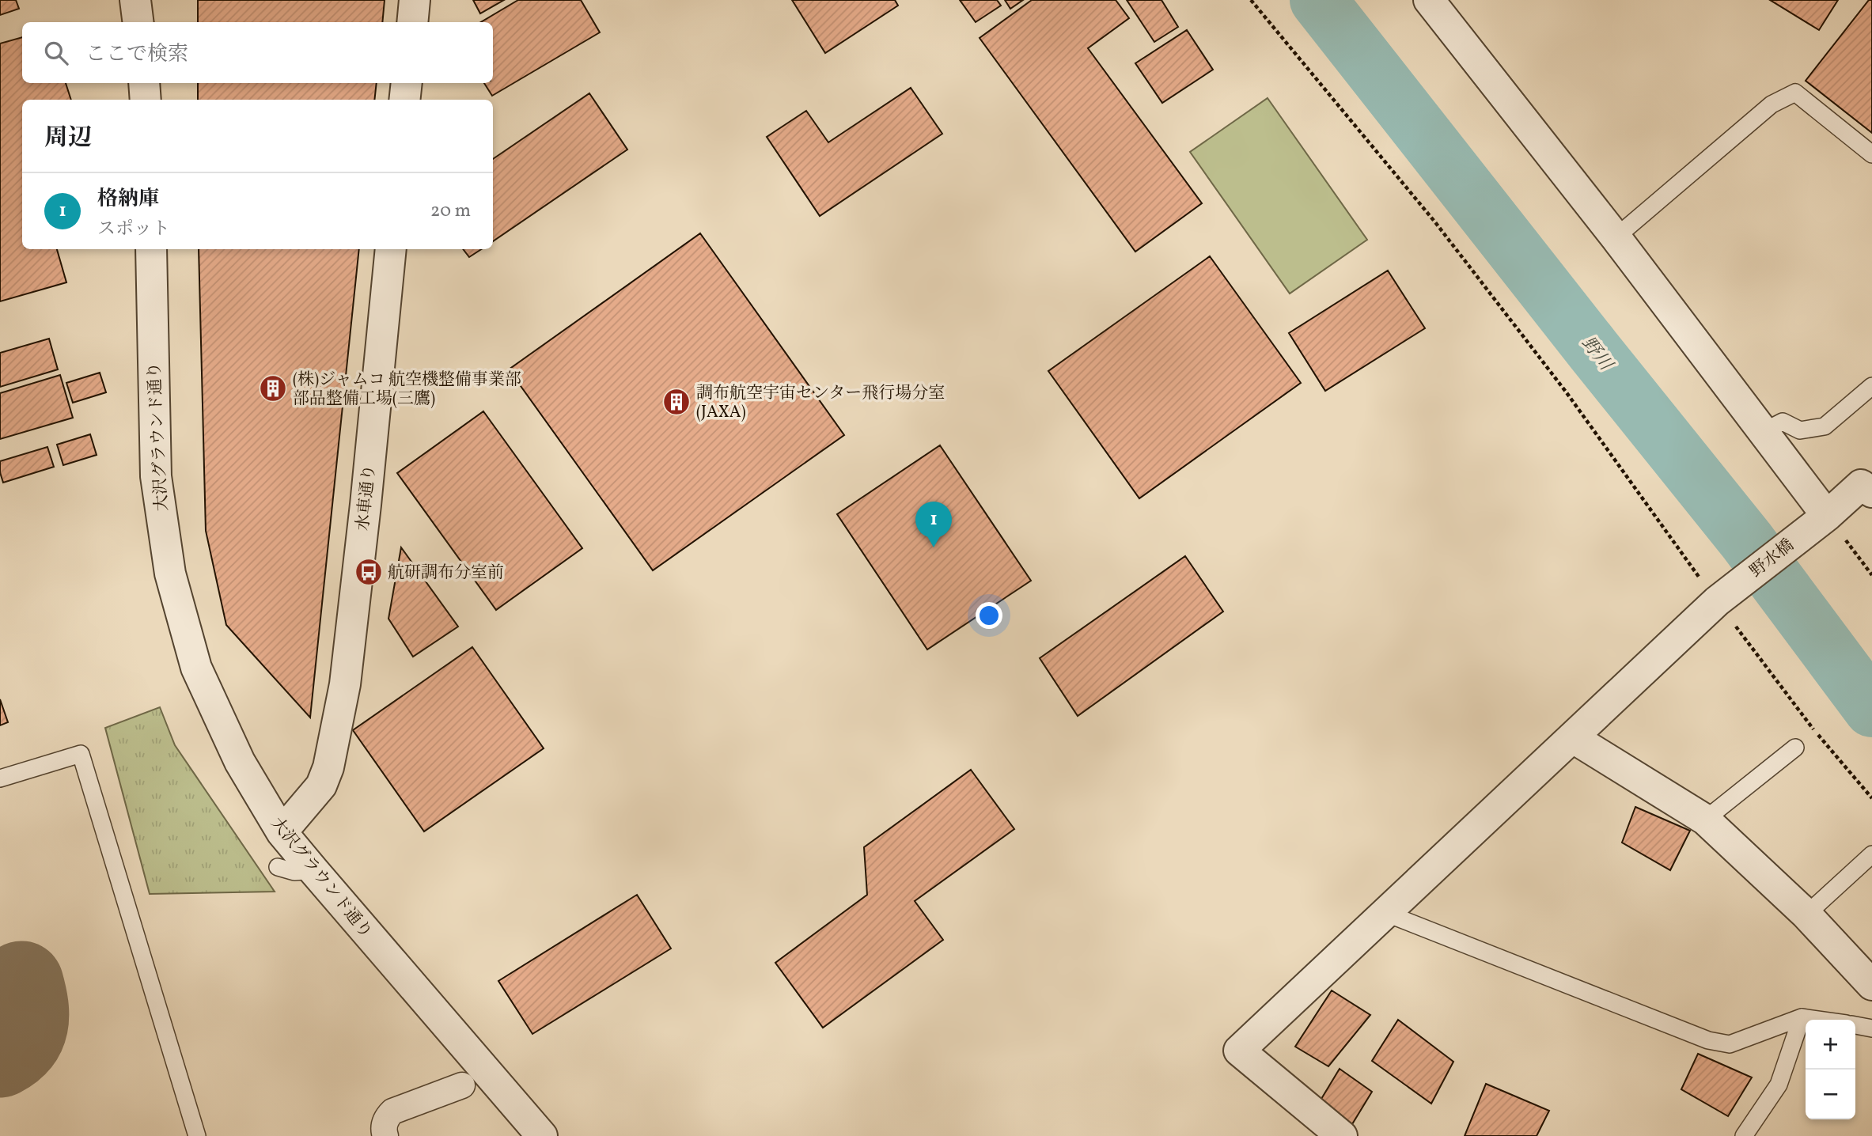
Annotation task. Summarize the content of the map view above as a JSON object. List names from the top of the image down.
{
  "streets": {
    "street": ["大沢グラウンド通り", "水車通り", "野水橋"]
  },
  "crossings": [
    ["大沢グラウンド通り", "水車通り"]
  ],
  "water": ["野川"],
  "places": {
    "building": ["(株)ジャムコ 航空機整備事業部 部品整備工場(三鷹)", "調布航空宇宙センター飛行場分室 (JAXA)"],
    "bus stop": ["航研調布分室前"]
  },
  "page": {
    "search": "ここで検索",
    "heading": "周辺",
    "list": [
      {
        "mark": "1",
        "name": "格納庫",
        "note": "スポット",
        "value": "20 m"
      }
    ],
    "pins": "1",
    "map_buttons": ["+", "−"]
  }
}
